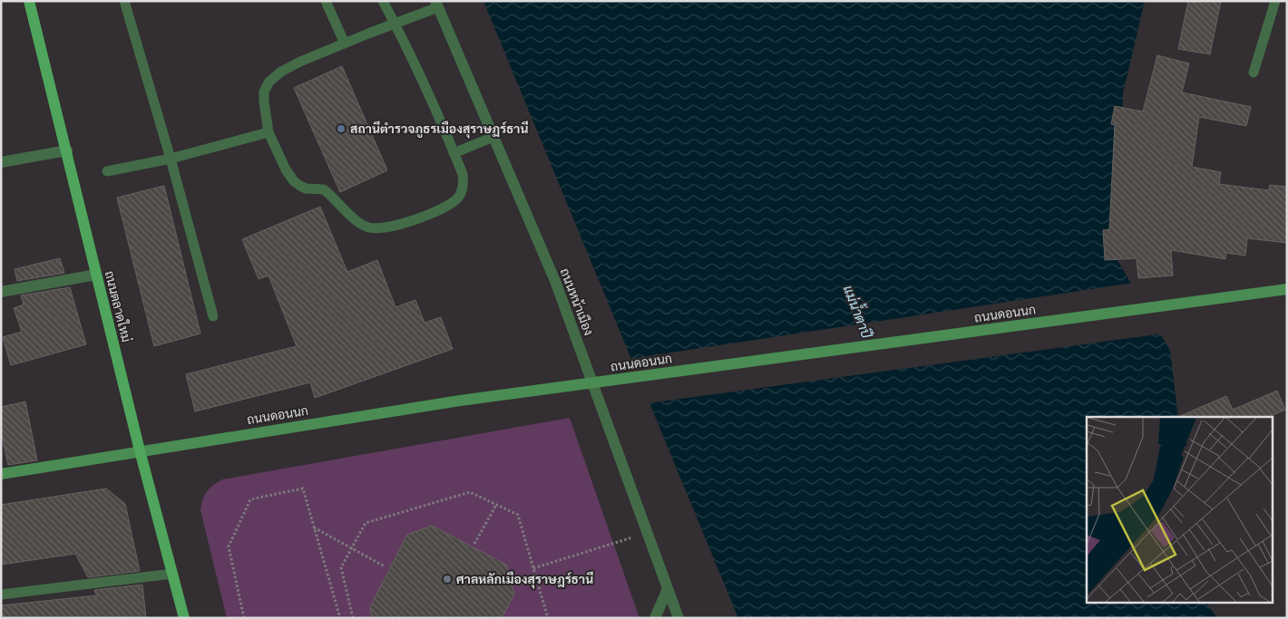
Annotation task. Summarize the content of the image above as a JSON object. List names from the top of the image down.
{
  "streets": {
    "main road": ["ถนนตลาดใหม่", "ถนนดอนนก"],
    "street": ["ถนนหน้าเมือง"]
  },
  "crossings": [
    ["ถนนตลาดใหม่", "ถนนดอนนก"]
  ],
  "water": ["แม่น้ำตาปี"],
  "places": ["สถานีตำรวจภูธรเมืองสุราษฏร์ธานี", "ศาลหลักเมืองสุราษฎร์ธานี"]
}
